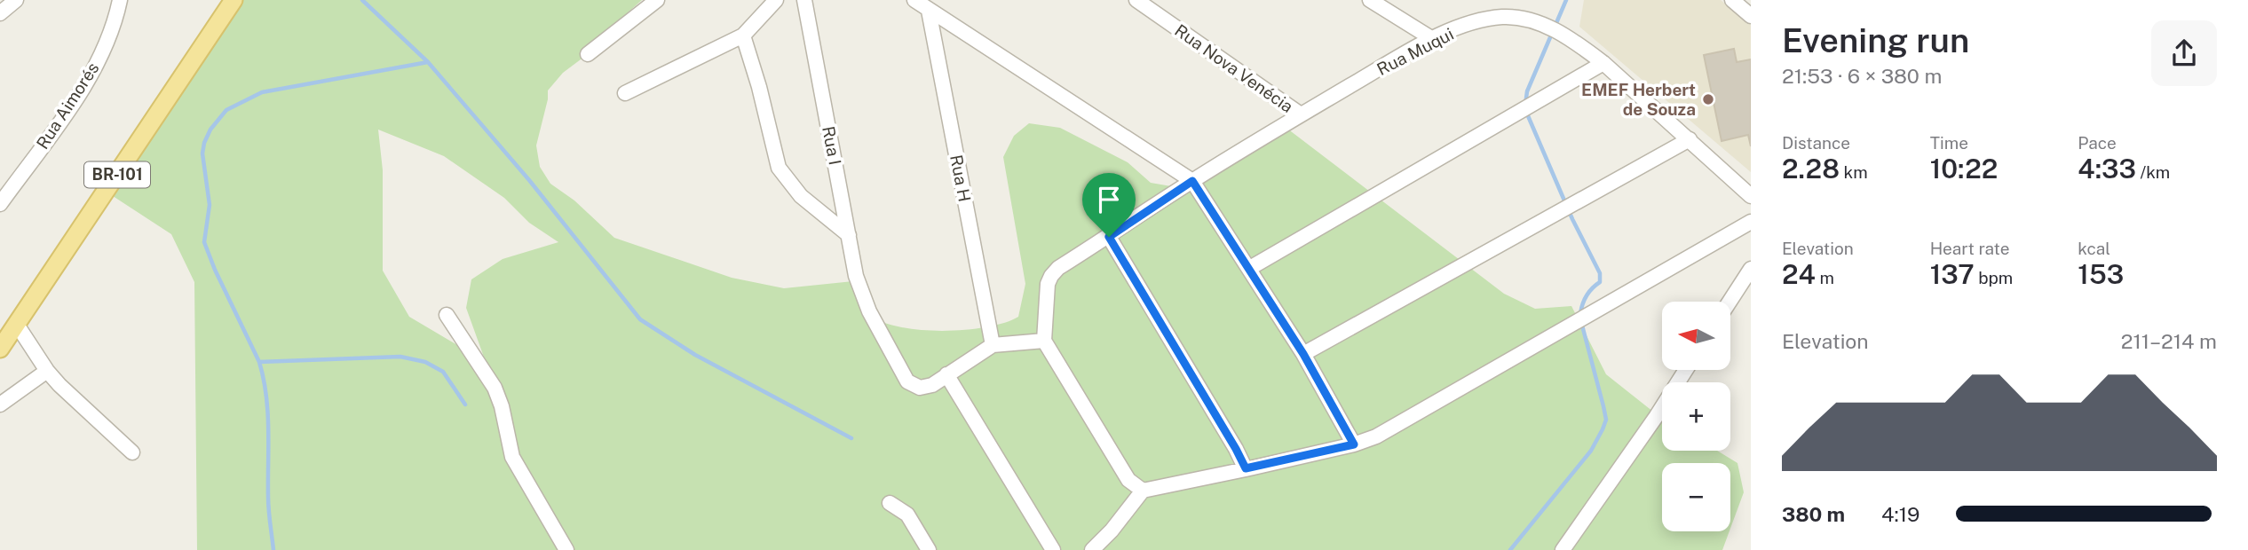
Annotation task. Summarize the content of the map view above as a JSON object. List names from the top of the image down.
{
  "streets": {
    "main road": ["BR-101"],
    "street": [
      "Rua Muqui",
      "Rua Nova Venécia",
      "Rua Aimorés",
      "Rua I",
      "Rua H"
    ]
  },
  "crossings": [
    ["Rua Muqui", "Rua Nova Venécia"]
  ],
  "places": ["EMEF Herbert de Souza"],
  "north": "left",
  "page": {
    "heading": ["Evening run", "21:53 · 6 × 380 m"],
    "stats": [
      ["Distance", "2.28 km"],
      ["Time", "10:22"],
      ["Pace", "4:33 /km"],
      ["Elevation", "24 m"],
      ["Heart rate", "137 bpm"],
      ["kcal", "153"]
    ],
    "map_buttons": ["+", "−"],
    "chart": ["Elevation", "211–214 m"],
    "list": [
      {
        "name": "380 m",
        "note": "4:19"
      }
    ]
  }
}
